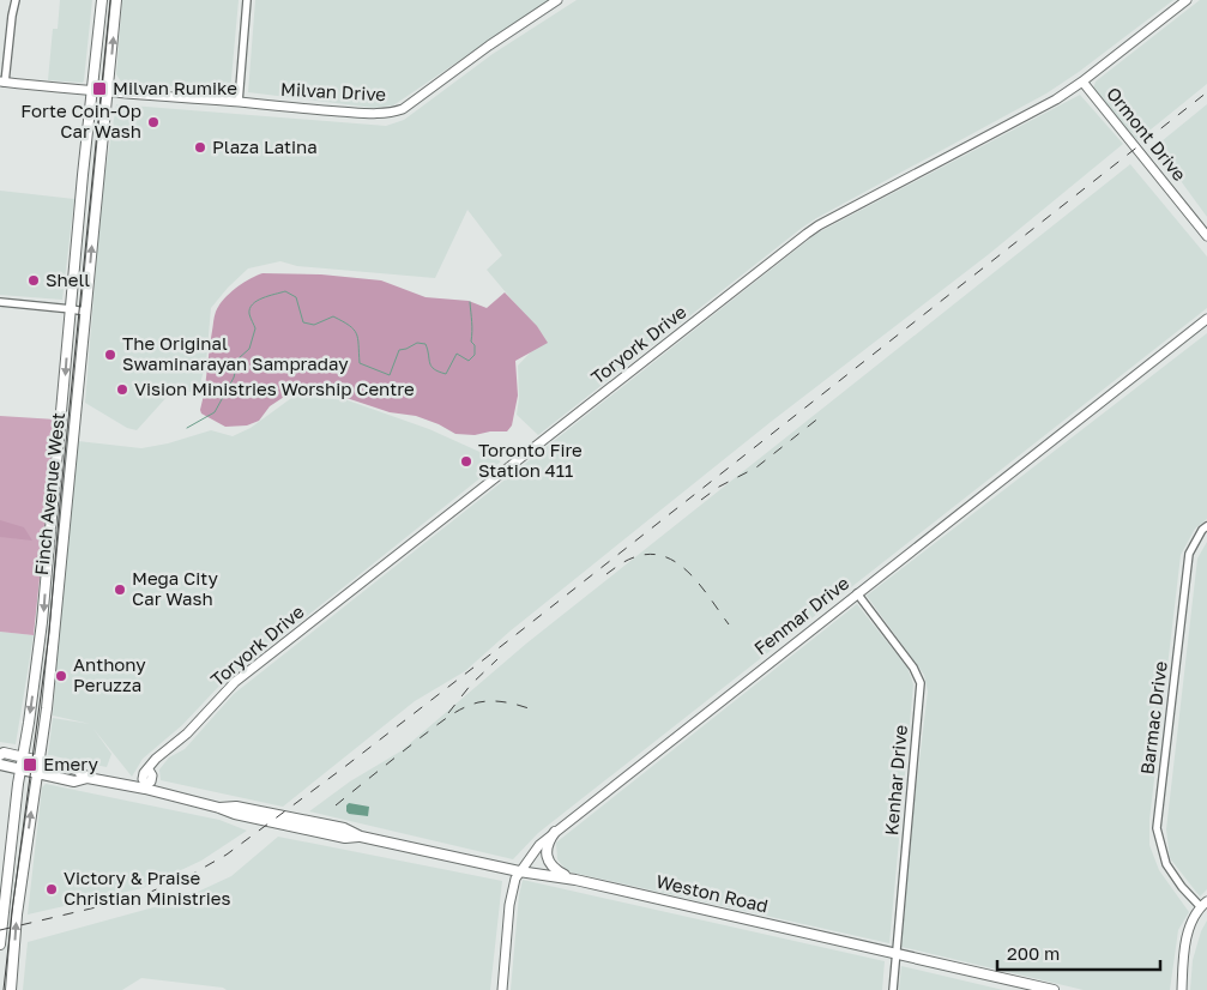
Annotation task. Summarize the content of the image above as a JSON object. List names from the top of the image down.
{
  "streets": {
    "main road": ["Finch Avenue West", "Weston Road"],
    "street": [
      "Milvan Drive",
      "Ormont Drive",
      "Toryork Drive",
      "Fenmar Drive",
      "Barmac Drive",
      "Kenhar Drive"
    ]
  },
  "crossings": [
    ["Milvan Drive", "Finch Avenue West"],
    ["Ormont Drive", "Toryork Drive"],
    ["Toryork Drive", "Weston Road"],
    ["Finch Avenue West", "Weston Road"],
    ["Fenmar Drive", "Kenhar Drive"],
    ["Fenmar Drive", "Weston Road"],
    ["Kenhar Drive", "Weston Road"]
  ],
  "places": {
    "transit": ["Milvan Rumike", "Emery"],
    "other": [
      "Forte Coin-Op Car Wash",
      "Plaza Latina",
      "Shell",
      "The Original Swaminarayan Sampraday",
      "Vision Ministries Worship Centre",
      "Toronto Fire Station 411",
      "Mega City Car Wash",
      "Anthony Peruzza",
      "Victory & Praise Christian Ministries"
    ]
  },
  "scale_bar": "200 m"
}
